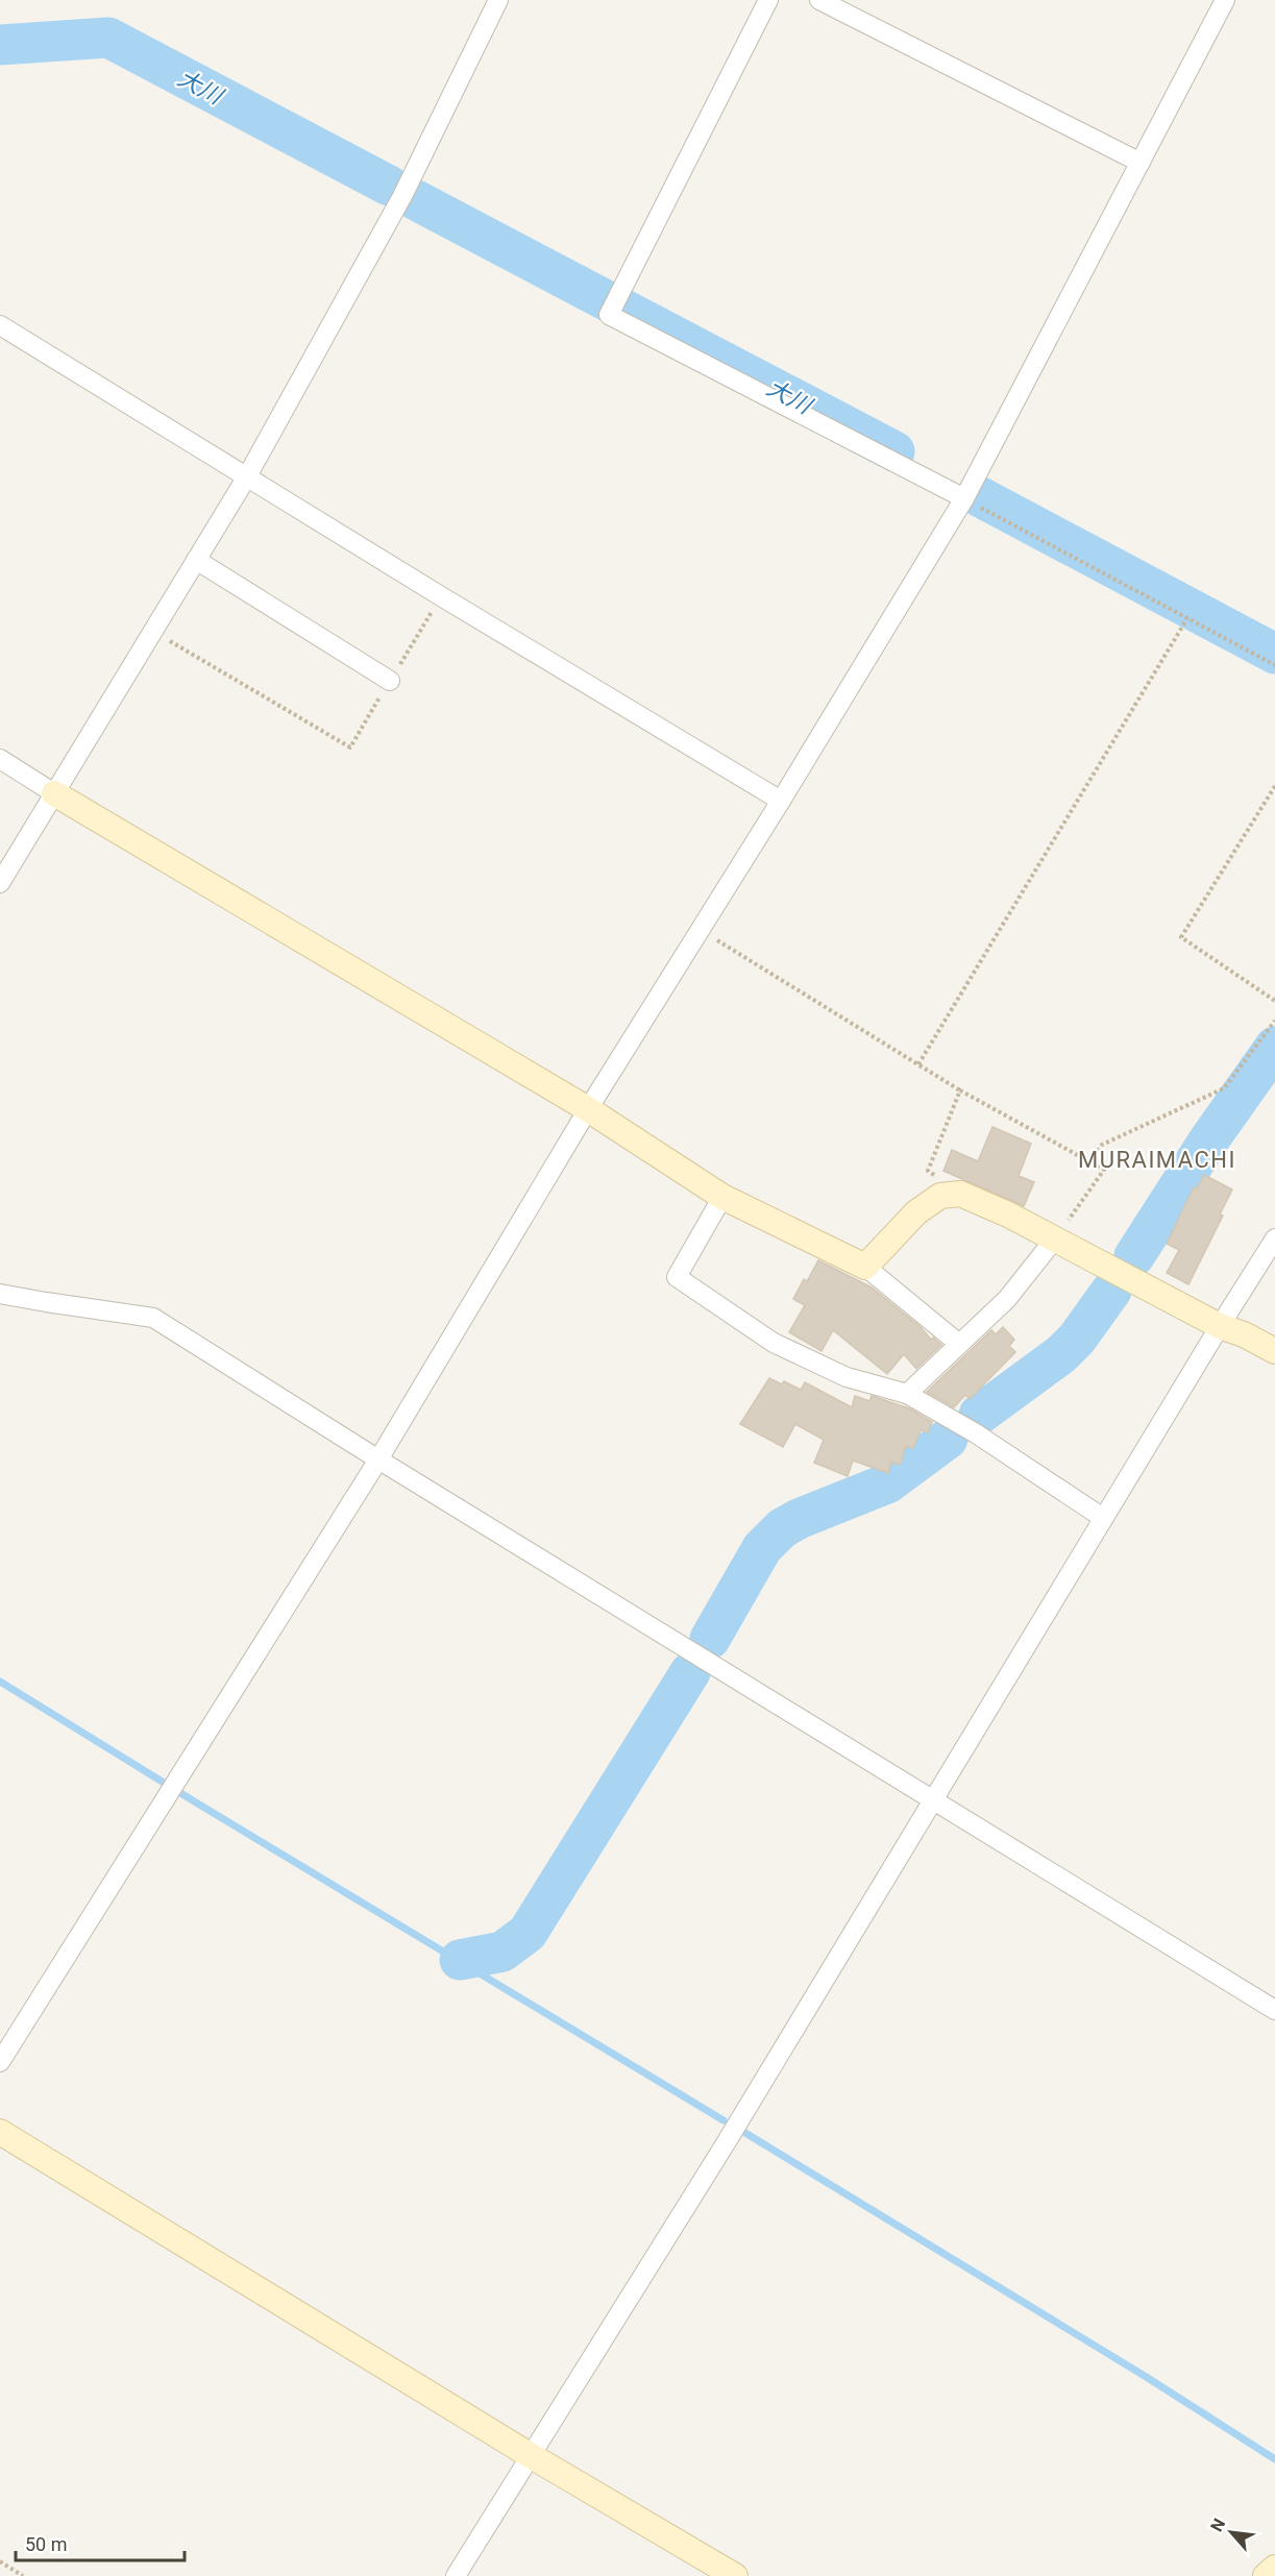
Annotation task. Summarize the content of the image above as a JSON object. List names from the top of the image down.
{
  "districts": ["MURAIMACHI"],
  "water": ["大川"],
  "scale_bar": "50 m",
  "north": "top left"
}
